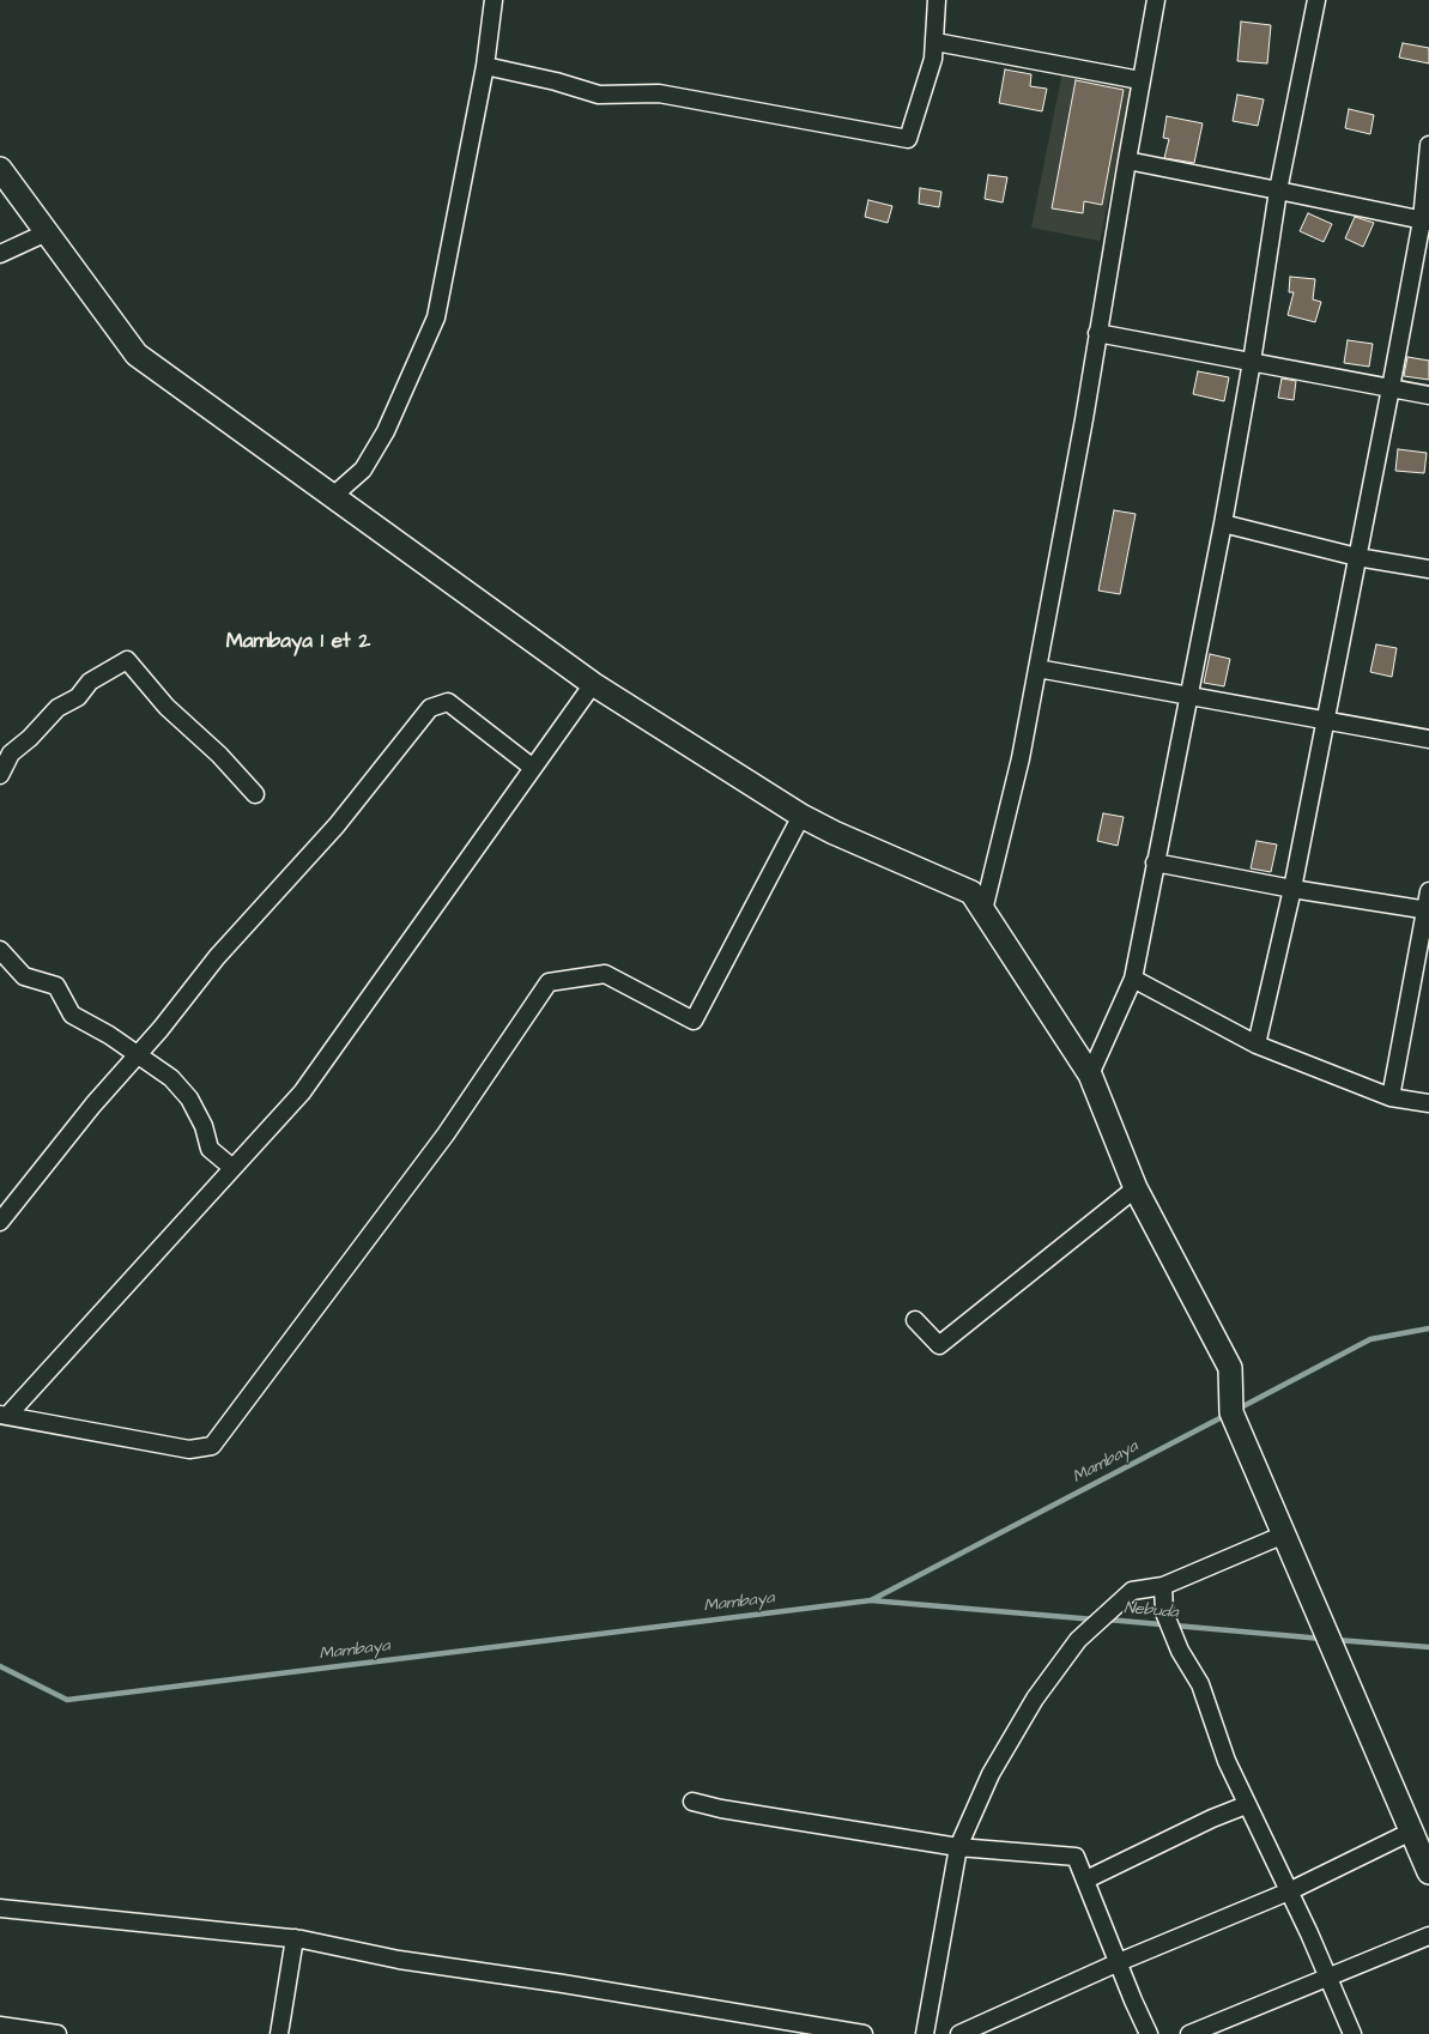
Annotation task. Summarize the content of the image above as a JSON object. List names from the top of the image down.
{
  "districts": ["Mambaya 1 et 2"],
  "water": ["Mambaya", "Nebuda"]
}
